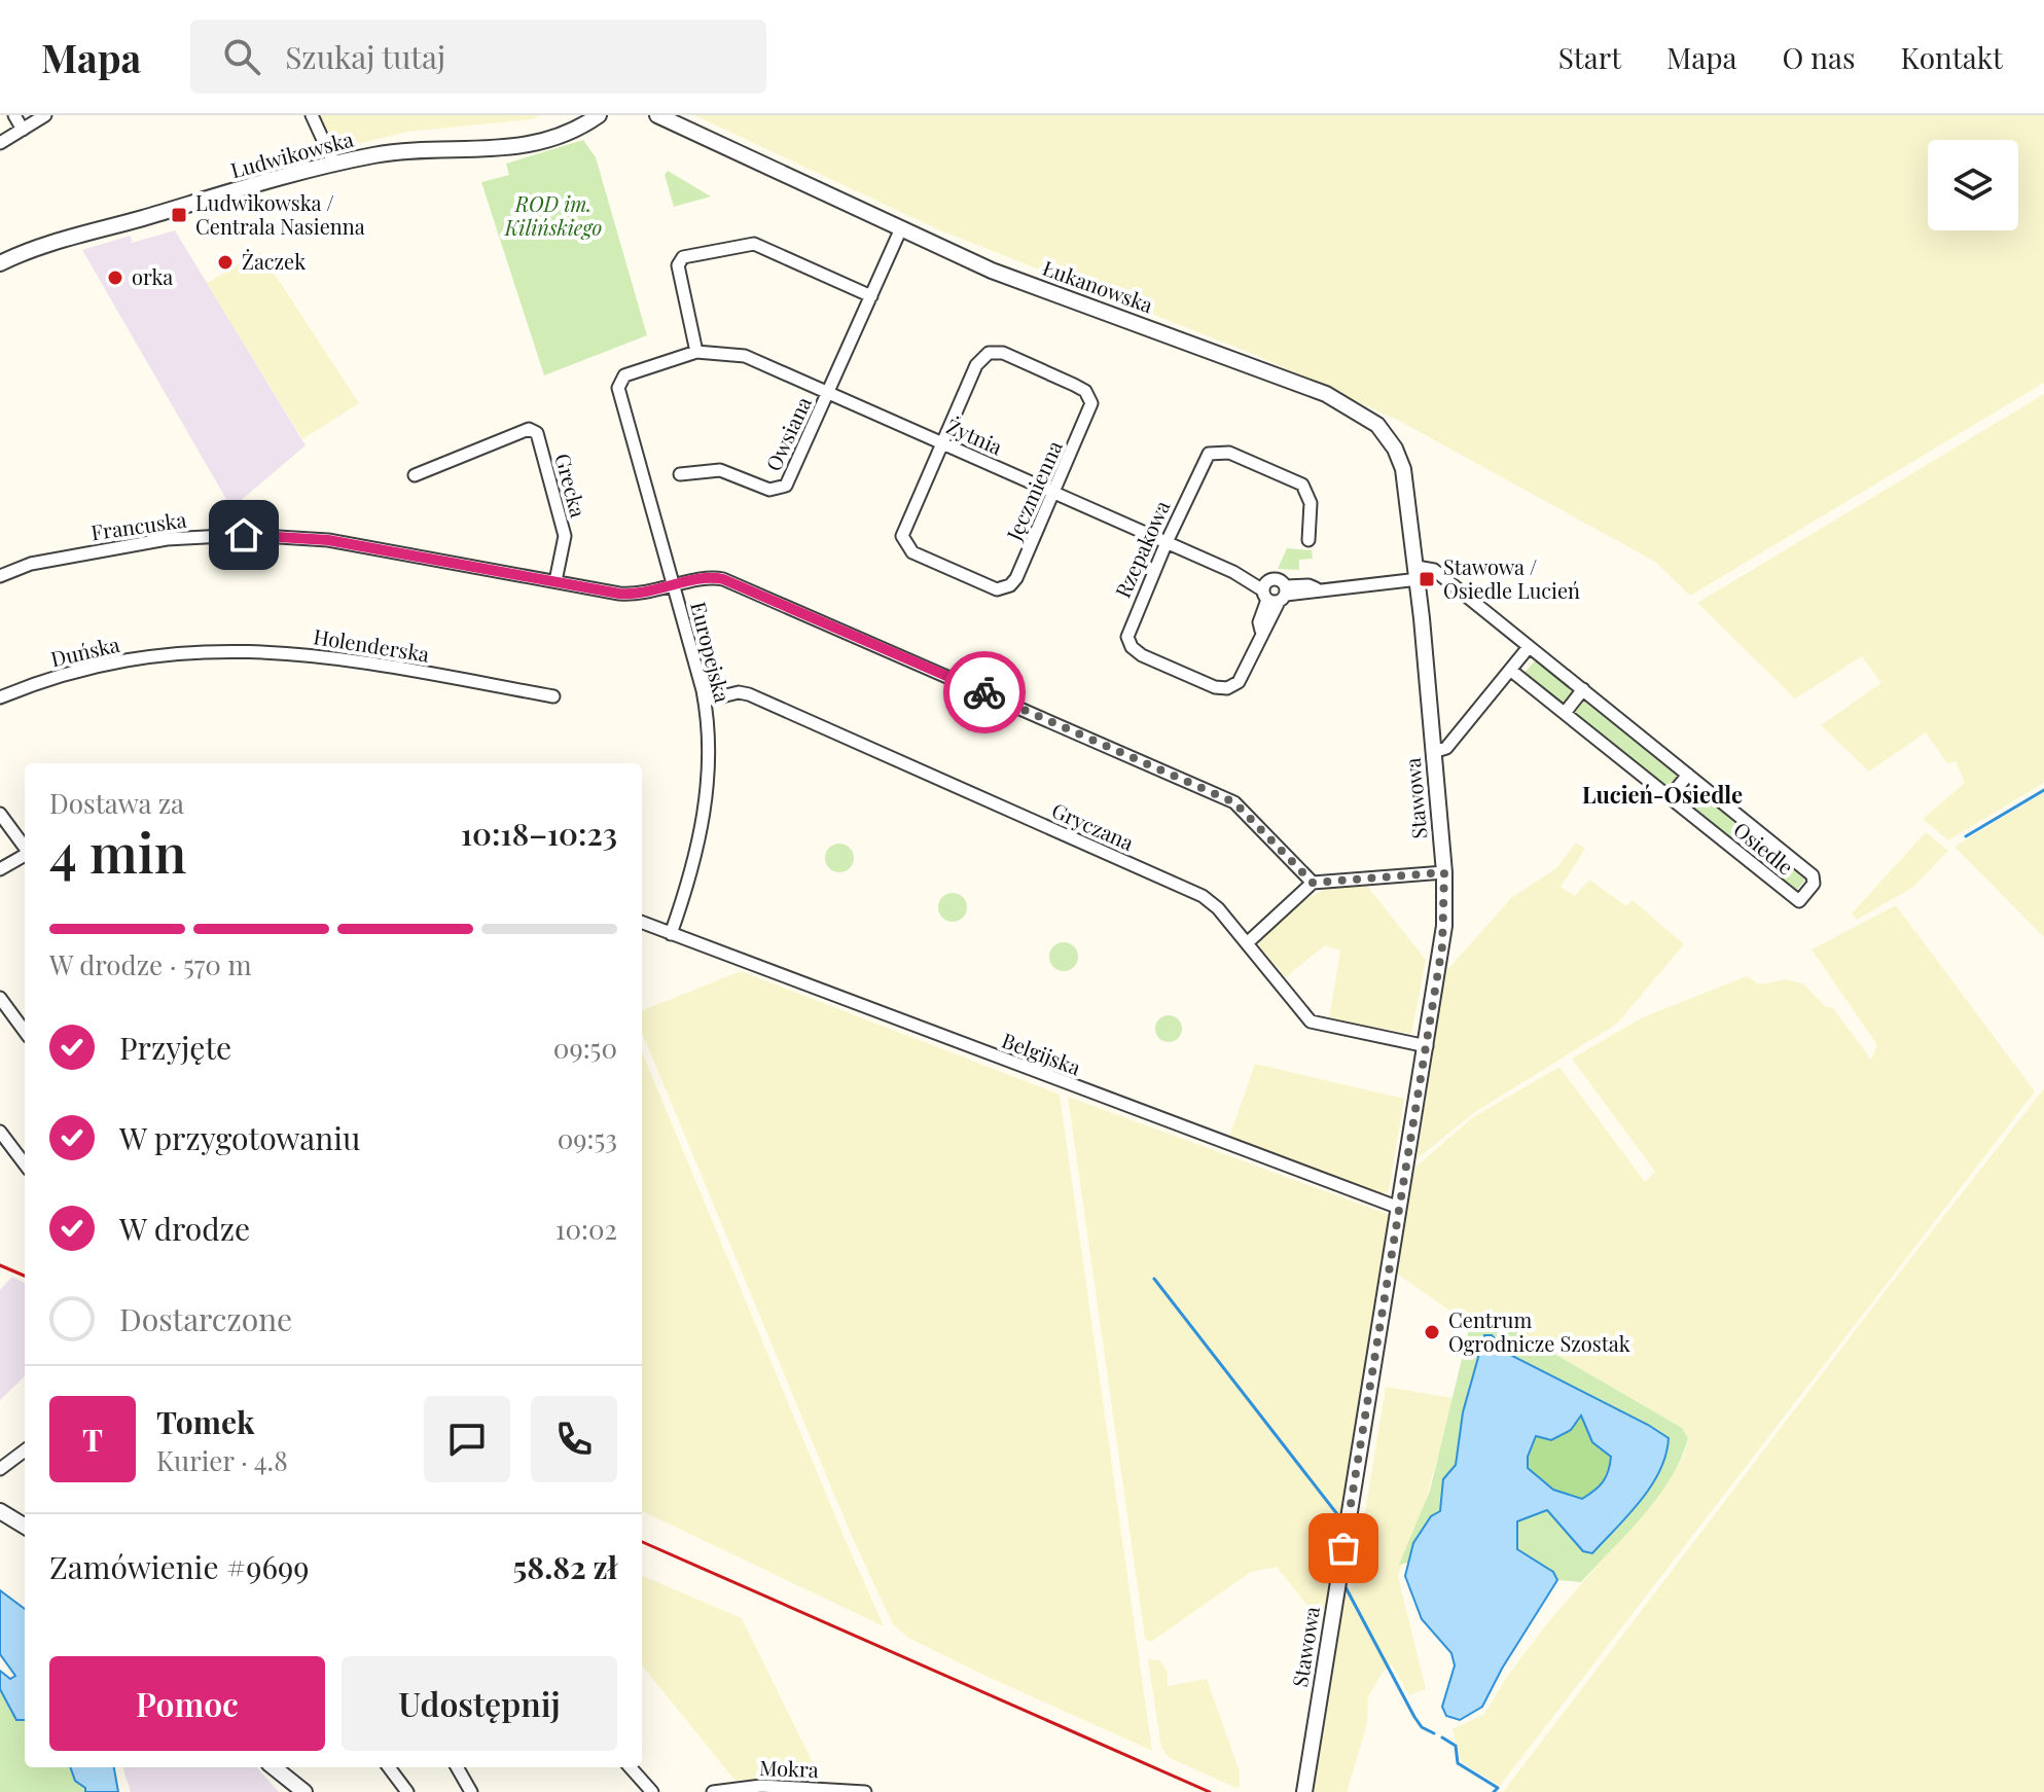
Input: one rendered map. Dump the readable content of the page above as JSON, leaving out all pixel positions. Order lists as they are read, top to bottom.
{
  "streets": {
    "street": [
      "Ludwikowska",
      "Łukanowska",
      "Owsiana",
      "Żytnia",
      "Grecka",
      "Jęczmienna",
      "Francuska",
      "Rzepakowa",
      "Holenderska",
      "Duńska",
      "Europejska",
      "Stawowa",
      "Gryczana",
      "Osiedle",
      "Belgijska",
      "Mokra"
    ]
  },
  "crossings": [
    ["Łukanowska", "Owsiana"],
    ["Łukanowska", "Żytnia"],
    ["Łukanowska", "Stawowa"],
    ["Łukanowska", "Osiedle"],
    ["Owsiana", "Żytnia"],
    ["Żytnia", "Jęczmienna"],
    ["Żytnia", "Rzepakowa"],
    ["Żytnia", "Europejska"],
    ["Żytnia", "Stawowa"],
    ["Żytnia", "Osiedle"],
    ["Grecka", "Francuska"],
    ["Francuska", "Europejska"],
    ["Holenderska", "Duńska"],
    ["Europejska", "Gryczana"],
    ["Europejska", "Belgijska"],
    ["Stawowa", "Gryczana"],
    ["Stawowa", "Osiedle"],
    ["Stawowa", "Belgijska"]
  ],
  "districts": ["Lucień-Osiedle"],
  "parks": ["ROD im. Kilińskiego"],
  "places": {
    "transit": ["Ludwikowska / Centrala Nasienna", "Stawowa / Osiedle Lucień"],
    "other": ["Żaczek", "orka", "Centrum Ogrodnicze Szostak"]
  },
  "page": {
    "header": "Mapa",
    "search": "Szukaj tutaj",
    "nav": [
      "Start",
      "Mapa",
      "O nas",
      "Kontakt"
    ],
    "heading": ["4 min", "Dostawa za", "10:18–10:23"],
    "panel": [
      "Tomek",
      "Kurier · 4.8",
      "Zamówienie #9699",
      "58.82 zł"
    ],
    "bar": "W drodze · 570 m",
    "list": [
      ["Przyjęte", "09:50"],
      ["W przygotowaniu", "09:53"],
      ["W drodze", "10:02"],
      "Dostarczone"
    ],
    "round": "T",
    "buttons": ["Pomoc", "Udostępnij"]
  }
}
